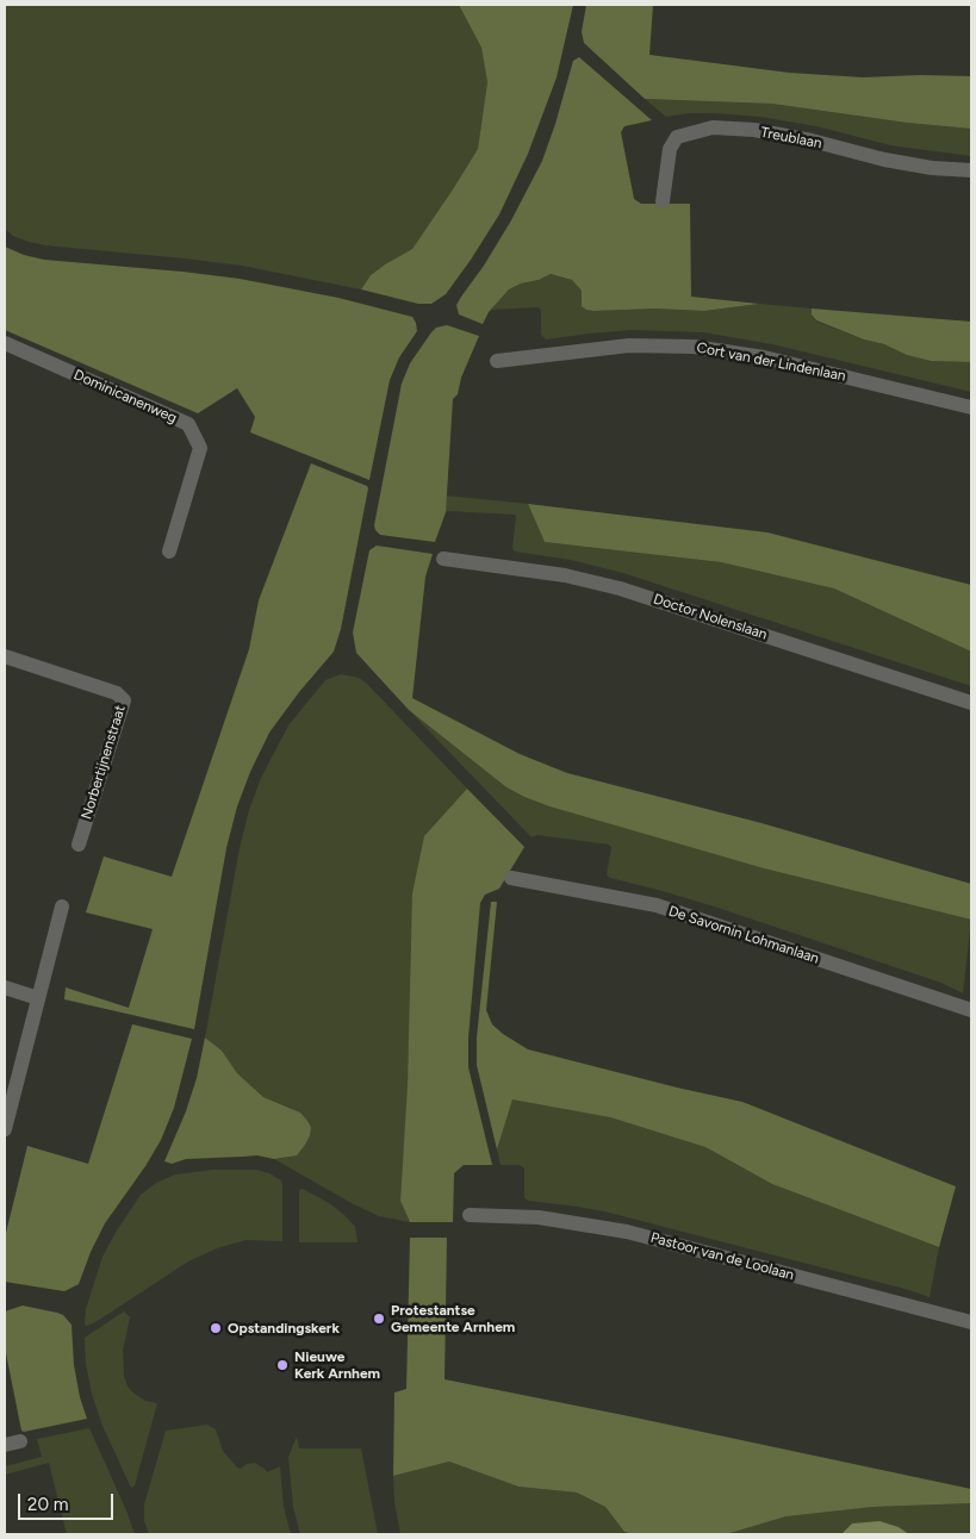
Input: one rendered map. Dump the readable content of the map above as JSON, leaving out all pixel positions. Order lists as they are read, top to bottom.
{
  "streets": {
    "street": [
      "Treublaan",
      "Cort van der Lindenlaan",
      "Dominicanenweg",
      "Doctor Nolenslaan",
      "Norbertijnenstraat",
      "De Savornin Lohmanlaan",
      "Pastoor van de Loolaan"
    ]
  },
  "places": ["Protestantse Gemeente Arnhem", "Opstandingskerk", "Nieuwe Kerk Arnhem"],
  "scale_bar": "20 m"
}
